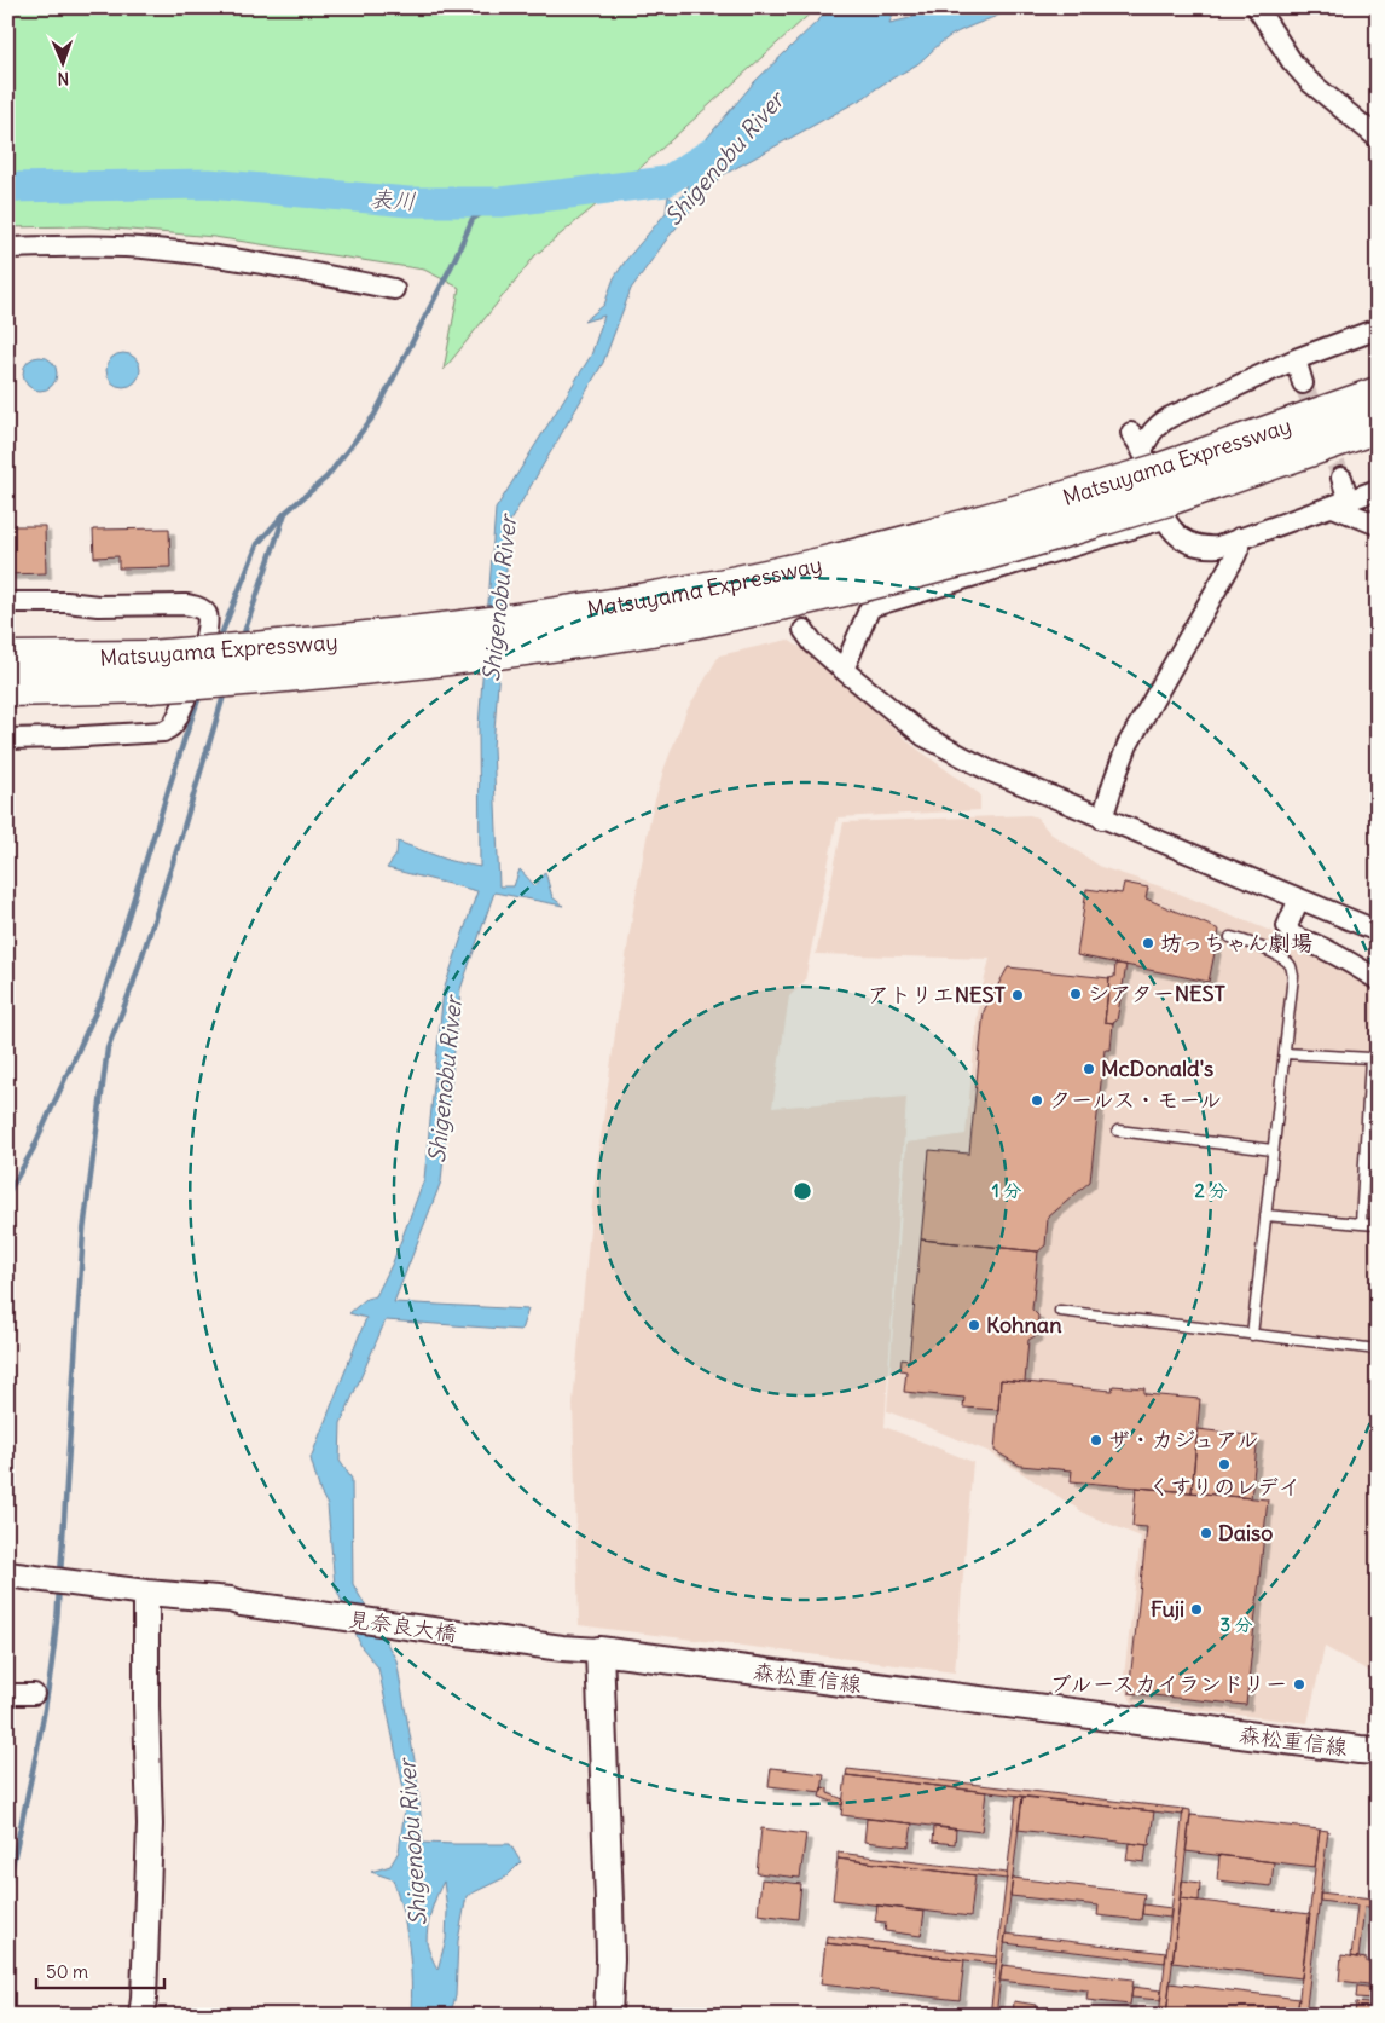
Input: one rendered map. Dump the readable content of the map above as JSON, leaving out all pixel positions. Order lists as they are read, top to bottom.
{
  "streets": {
    "highway": ["Matsuyama Expressway"],
    "main road": ["森松重信線"],
    "street": ["見奈良大橋"]
  },
  "crossings": [
    ["見奈良大橋", "森松重信線"]
  ],
  "water": ["Shigenobu River", "表川"],
  "places": [
    "坊っちゃん劇場",
    "シアターNEST",
    "アトリエNEST",
    "McDonald's",
    "クールス・モール",
    "Kohnan",
    "ザ・カジュアル",
    "くすりのレデイ",
    "Daiso",
    "Fuji",
    "ブルースカイランドリー"
  ],
  "scale_bar": "50 m",
  "north": "bottom",
  "rings": ["1 分", "2 分", "3 分"]
}
